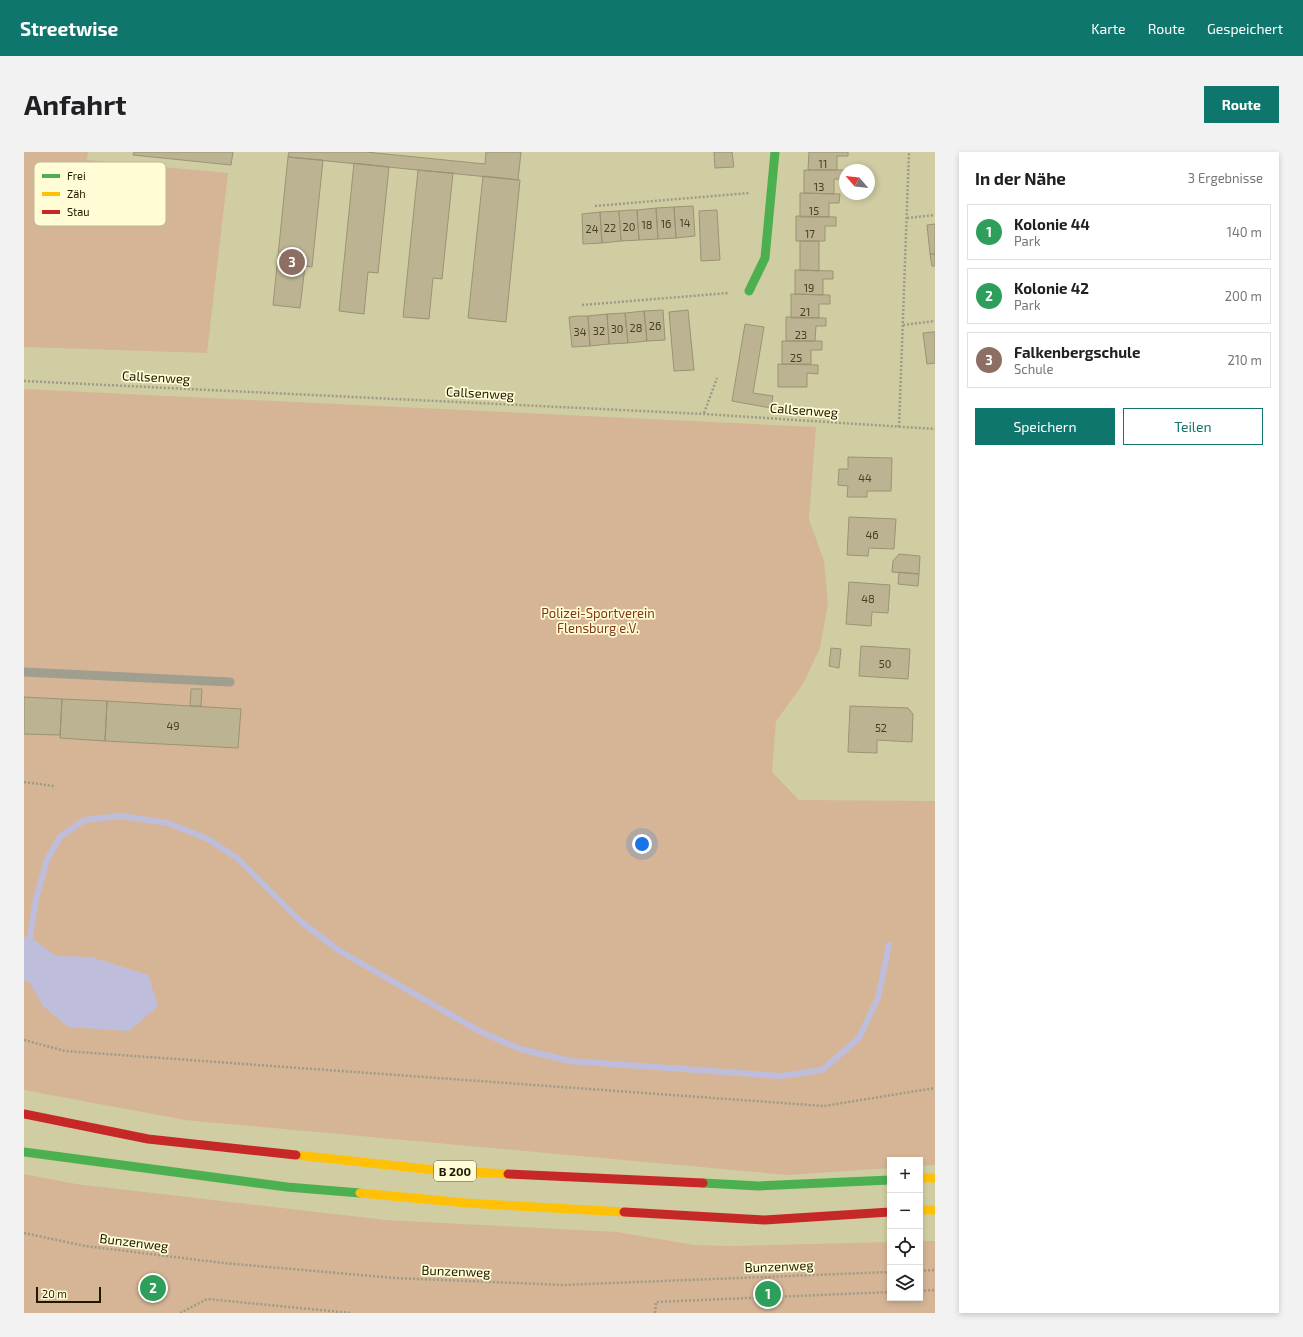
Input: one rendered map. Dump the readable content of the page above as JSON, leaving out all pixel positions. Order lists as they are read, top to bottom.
{
  "streets": {
    "main road": ["B 200"],
    "path": ["Callsenweg", "Bunzenweg"]
  },
  "parks": ["Polizei-Sportverein Flensburg e.V."],
  "house_numbers": [
    "11",
    "13",
    "15",
    "14",
    "16",
    "18",
    "20",
    "22",
    "24",
    "17",
    "19",
    "21",
    "26",
    "28",
    "30",
    "32",
    "34",
    "23",
    "25",
    "44",
    "46",
    "48",
    "50",
    "49",
    "52"
  ],
  "legend": ["Frei", "Zäh", "Stau"],
  "scale_bar": "20 m",
  "north": "top left",
  "page": {
    "header": "Streetwise",
    "nav": ["Karte", "Route", "Gespeichert"],
    "buttons": [
      "Route",
      ["Speichern", "Teilen"]
    ],
    "title": "Anfahrt",
    "heading": ["In der Nähe", "3 Ergebnisse"],
    "list": [
      {
        "mark": "1",
        "name": "Kolonie 44",
        "note": "Park",
        "value": "140 m"
      },
      {
        "mark": "2",
        "name": "Kolonie 42",
        "note": "Park",
        "value": "200 m"
      },
      {
        "mark": "3",
        "name": "Falkenbergschule",
        "note": "Schule",
        "value": "210 m"
      }
    ],
    "pins": ["3", "2", "1"],
    "map_buttons": ["+", "−"],
    "scale": "20 m"
  }
}
